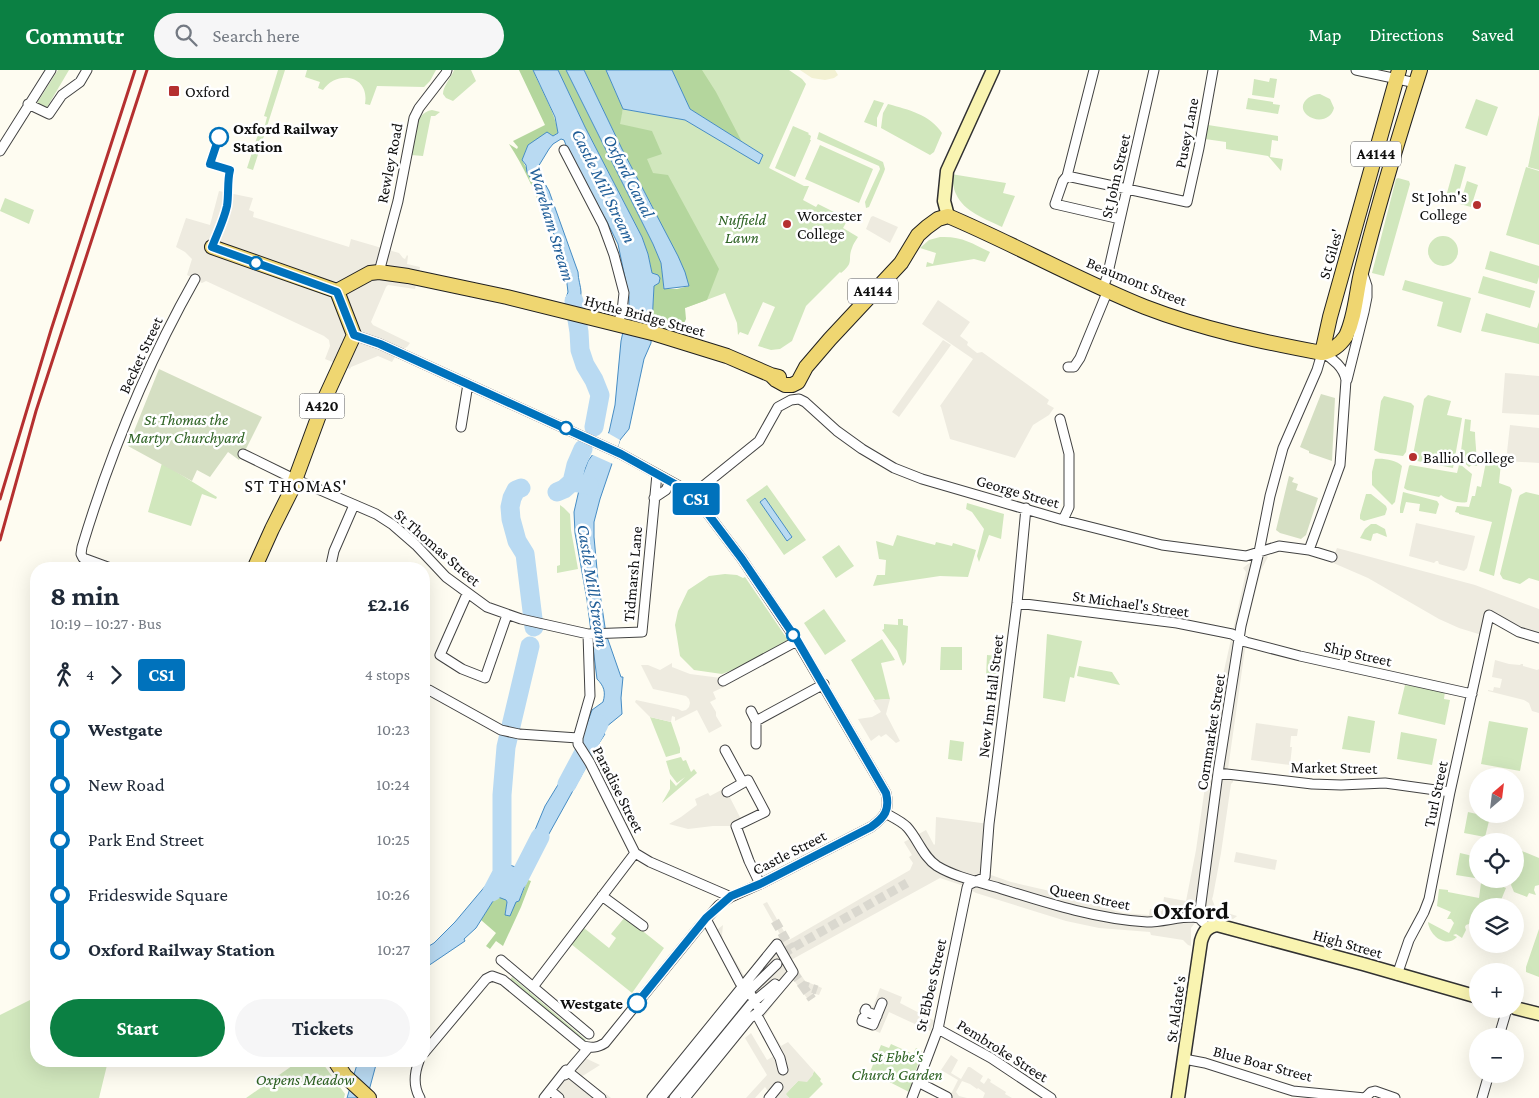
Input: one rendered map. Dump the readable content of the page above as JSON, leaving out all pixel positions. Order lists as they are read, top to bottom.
{
  "streets": {
    "main road": [
      "A4144",
      "St Giles'",
      "Beaumont Street",
      "Hythe Bridge Street",
      "A420"
    ],
    "street": [
      "Pusey Lane",
      "Rewley Road",
      "St John Street",
      "Becket Street",
      "George Street",
      "St Thomas Street",
      "Tidmarsh Lane",
      "St Michael's Street",
      "Ship Street",
      "New Inn Hall Street",
      "Cornmarket Street",
      "Market Street",
      "Paradise Street",
      "Turl Street",
      "Castle Street",
      "Queen Street",
      "High Street",
      "St Ebbes Street",
      "St Aldate's",
      "Pembroke Street",
      "Blue Boar Street"
    ]
  },
  "crossings": [
    ["Pusey Lane", "St John Street"],
    ["A4144", "St Giles'"],
    ["A4144", "Beaumont Street"],
    ["A4144", "Cornmarket Street"],
    ["Rewley Road", "Hythe Bridge Street"],
    ["St John Street", "Beaumont Street"],
    ["St Giles'", "Beaumont Street"],
    ["St Giles'", "Cornmarket Street"],
    ["Beaumont Street", "Hythe Bridge Street"],
    ["Beaumont Street", "Cornmarket Street"],
    ["A420", "St Thomas Street"],
    ["George Street", "New Inn Hall Street"],
    ["George Street", "Cornmarket Street"],
    ["St Thomas Street", "Tidmarsh Lane"],
    ["St Thomas Street", "Paradise Street"],
    ["Tidmarsh Lane", "Paradise Street"],
    ["St Michael's Street", "Ship Street"],
    ["St Michael's Street", "New Inn Hall Street"],
    ["St Michael's Street", "Cornmarket Street"],
    ["Ship Street", "Cornmarket Street"],
    ["Ship Street", "Turl Street"],
    ["New Inn Hall Street", "Queen Street"],
    ["New Inn Hall Street", "St Ebbes Street"],
    ["Cornmarket Street", "Market Street"],
    ["Cornmarket Street", "Queen Street"],
    ["Cornmarket Street", "High Street"],
    ["Cornmarket Street", "St Aldate's"],
    ["Market Street", "Turl Street"],
    ["Paradise Street", "Castle Street"],
    ["Turl Street", "High Street"],
    ["Castle Street", "Queen Street"],
    ["Queen Street", "High Street"],
    ["Queen Street", "St Ebbes Street"],
    ["Queen Street", "St Aldate's"],
    ["High Street", "St Aldate's"],
    ["St Ebbes Street", "Pembroke Street"],
    ["St Aldate's", "Blue Boar Street"]
  ],
  "districts": ["ST THOMAS'", "Oxford"],
  "water": ["Oxford Canal", "Castle Mill Stream", "Wareham Stream"],
  "parks": [
    "Nuffield Lawn",
    "St Thomas the Martyr Churchyard",
    "St Ebbe's Church Garden",
    "Oxpens Meadow"
  ],
  "places": {
    "transit": ["Oxford"],
    "other": [
      "Oxford Railway Station",
      "St John's College",
      "Worcester College",
      "Balliol College",
      "Westgate"
    ]
  },
  "lines": ["bus line CS1"],
  "north": "top right",
  "page": {
    "header": "Commutr",
    "search": "Search here",
    "nav": ["Map", "Directions", "Saved"],
    "on_map": "CS1",
    "heading": ["8 min", "10:19 – 10:27 · Bus", "£2.16"],
    "legs": ["4", "CS1", "4 stops"],
    "list": [
      {
        "name": "Westgate",
        "value": "10:23"
      },
      {
        "name": "New Road",
        "value": "10:24"
      },
      {
        "name": "Park End Street",
        "value": "10:25"
      },
      {
        "name": "Frideswide Square",
        "value": "10:26"
      },
      {
        "name": "Oxford Railway Station",
        "value": "10:27"
      }
    ],
    "map_buttons": ["+", "−"],
    "buttons": ["Start", "Tickets"]
  }
}
